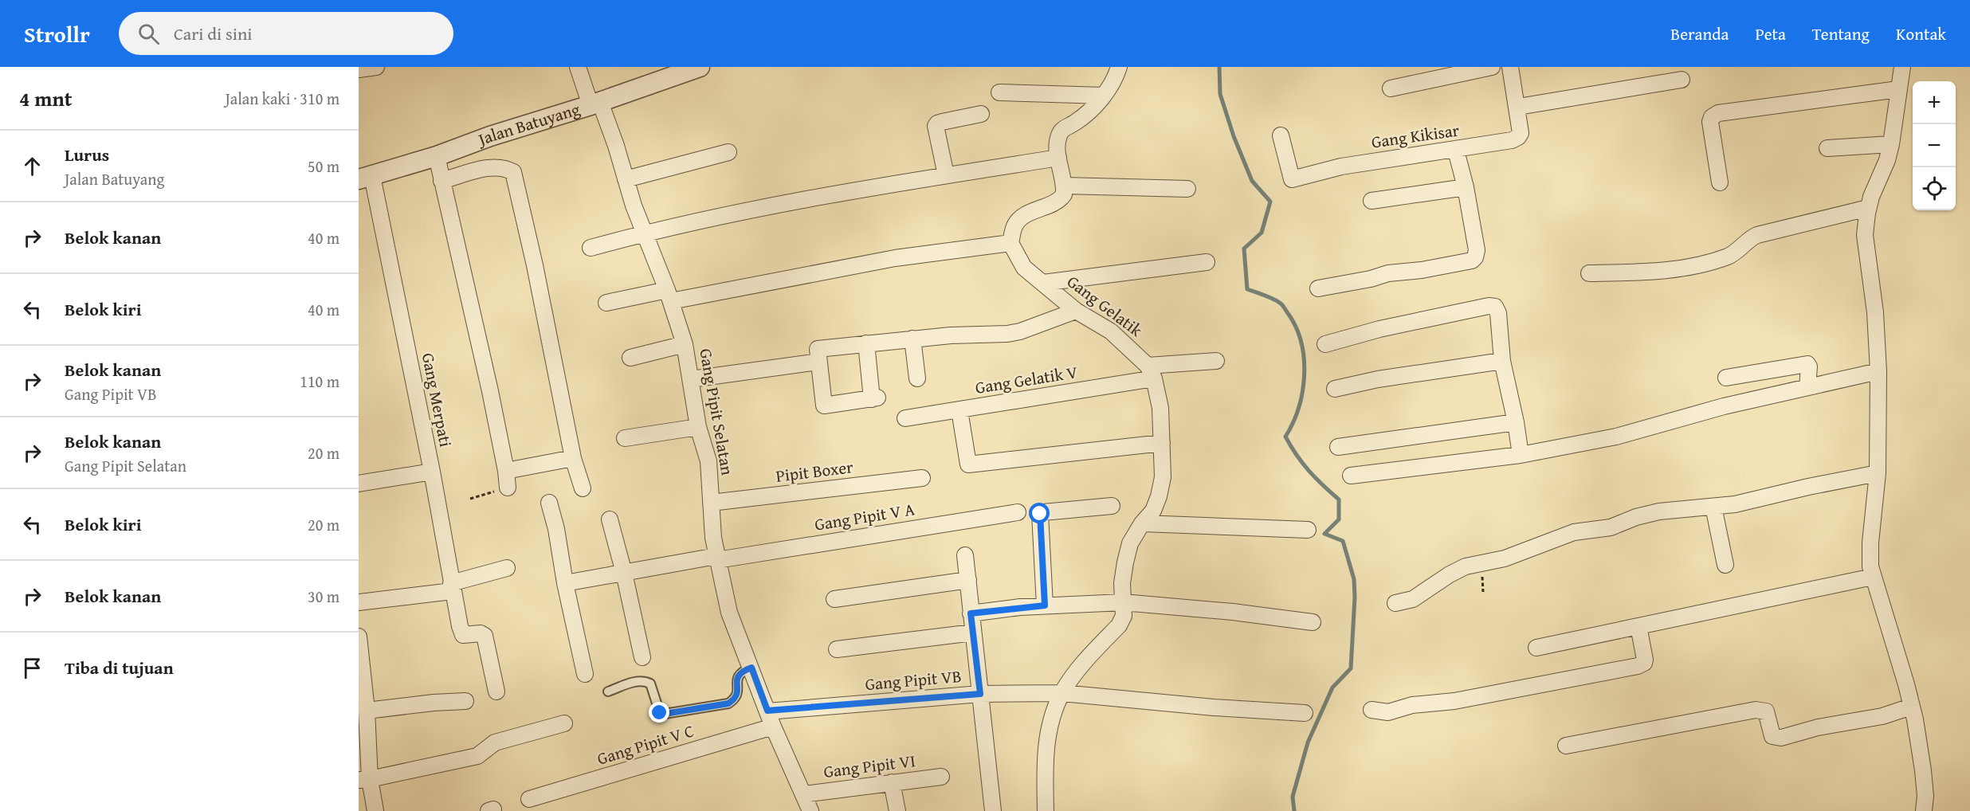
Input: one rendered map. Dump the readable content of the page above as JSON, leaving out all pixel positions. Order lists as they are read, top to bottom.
{
  "streets": {
    "street": [
      "Jalan Batuyang",
      "Gang Kikisar",
      "Gang Gelatik",
      "Gang Gelatik V",
      "Gang Merpati",
      "Gang Pipit Selatan",
      "Pipit Boxer",
      "Gang Pipit V A",
      "Gang Pipit VB",
      "Gang Pipit V C",
      "Gang Pipit VI"
    ]
  },
  "crossings": [
    ["Jalan Batuyang", "Gang Merpati"],
    ["Jalan Batuyang", "Gang Pipit Selatan"],
    ["Gang Gelatik", "Gang Gelatik V"],
    ["Gang Pipit Selatan", "Pipit Boxer"],
    ["Gang Pipit Selatan", "Gang Pipit V A"],
    ["Gang Pipit Selatan", "Gang Pipit VB"],
    ["Gang Pipit Selatan", "Gang Pipit V C"],
    ["Gang Pipit Selatan", "Gang Pipit VI"]
  ],
  "page": {
    "header": "Strollr",
    "search": "Cari di sini",
    "nav": [
      "Beranda",
      "Peta",
      "Tentang",
      "Kontak"
    ],
    "heading": ["4 mnt", "Jalan kaki · 310 m"],
    "map_buttons": ["+", "−"],
    "list": [
      ["Lurus", "Jalan Batuyang", "50 m"],
      ["Belok kanan", "40 m"],
      ["Belok kiri", "40 m"],
      ["Belok kanan", "Gang Pipit VB", "110 m"],
      ["Belok kanan", "Gang Pipit Selatan", "20 m"],
      ["Belok kiri", "20 m"],
      ["Belok kanan", "30 m"],
      "Tiba di tujuan"
    ]
  }
}
